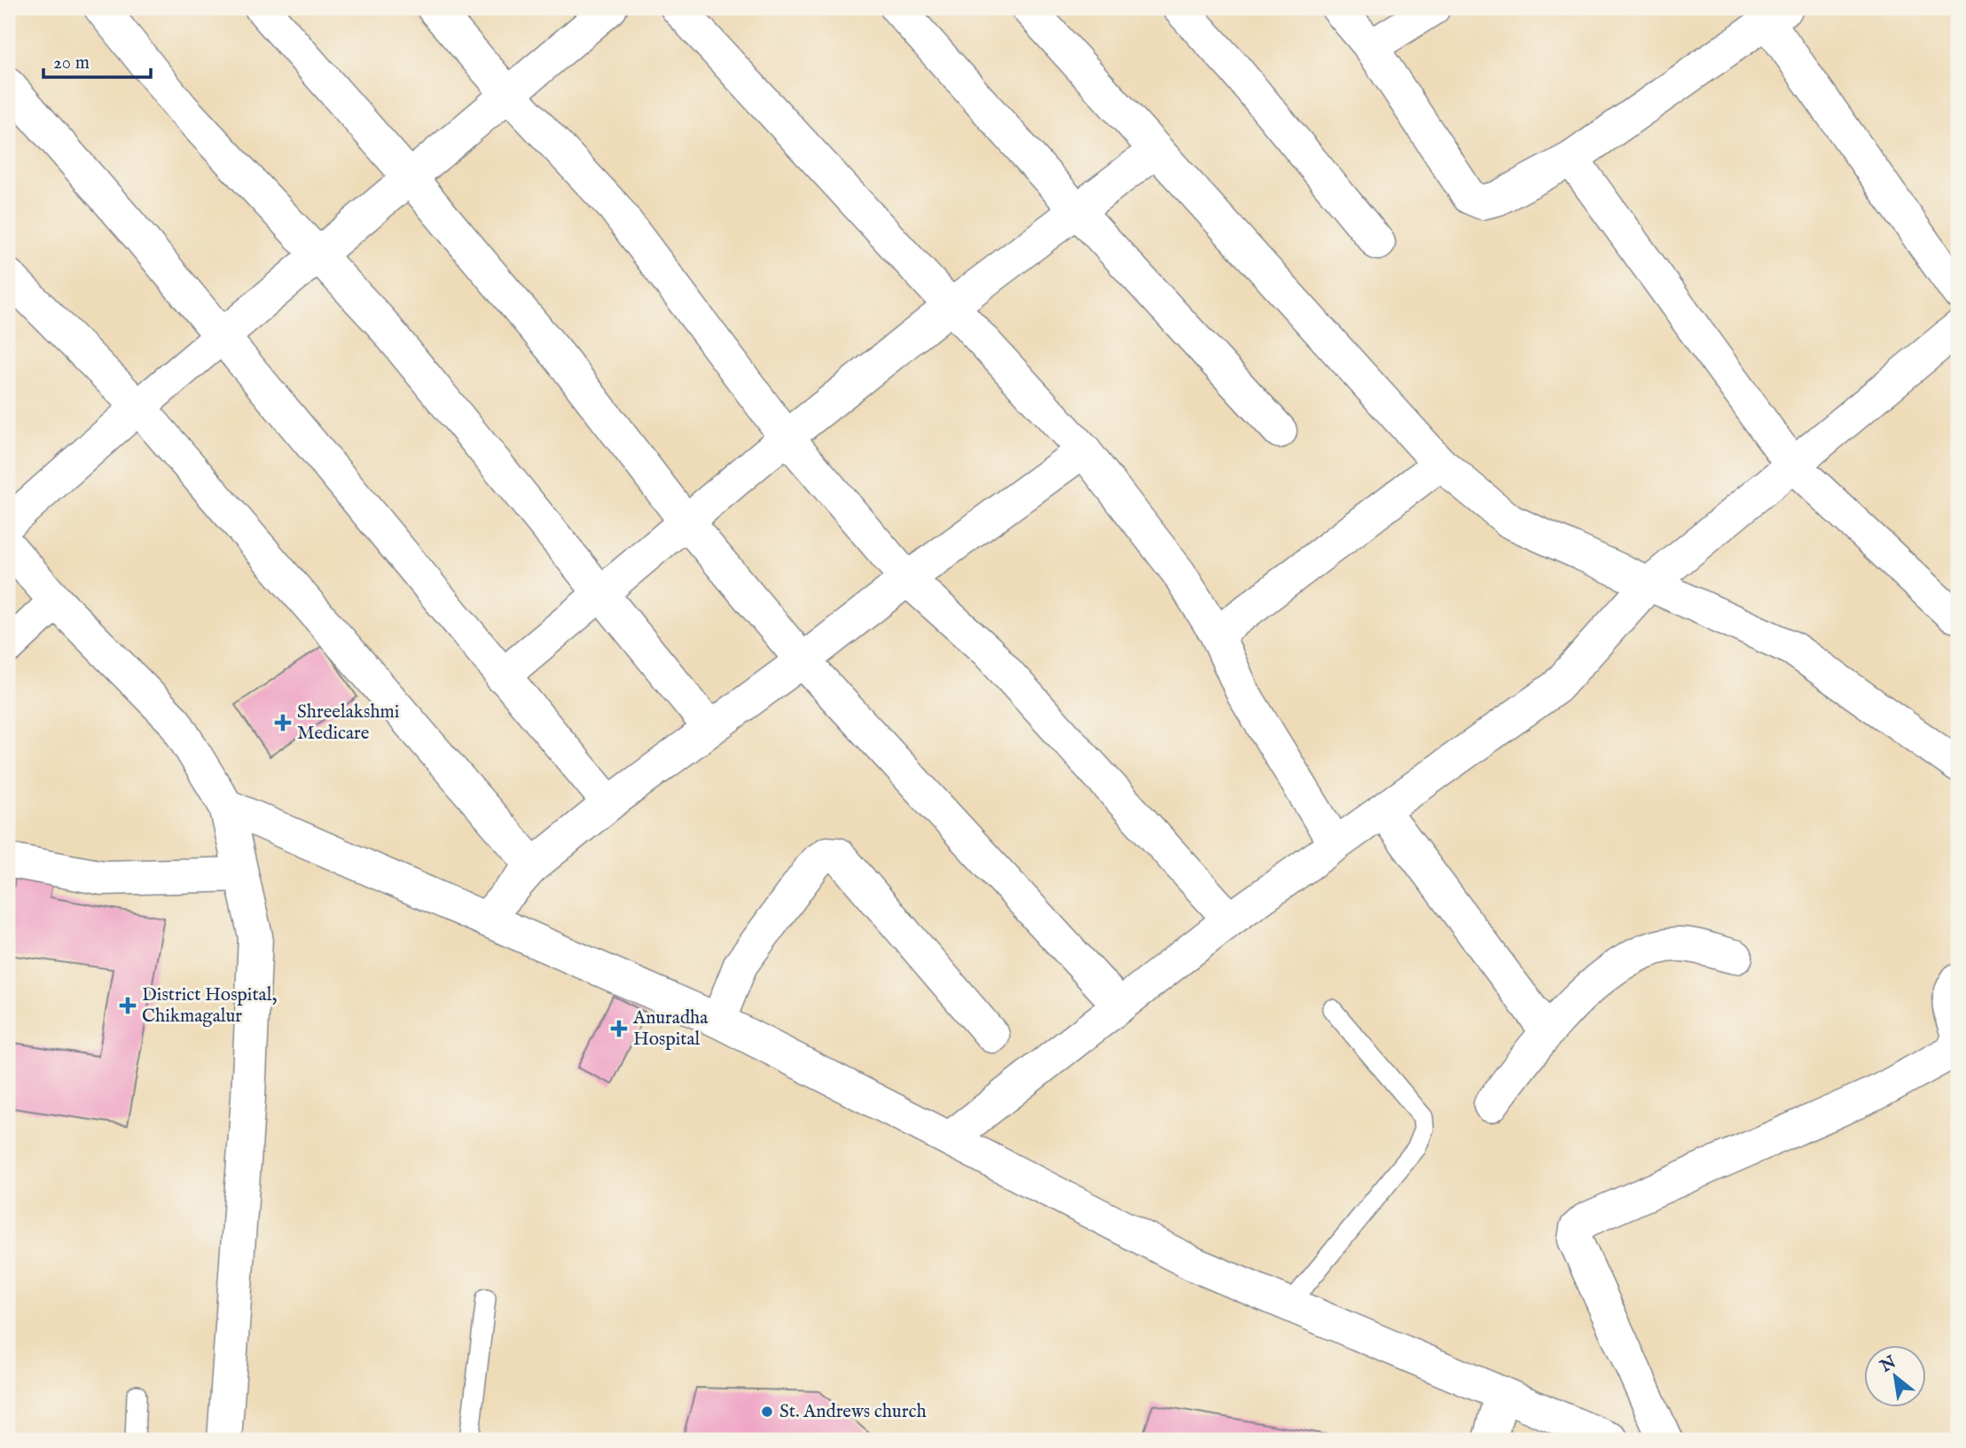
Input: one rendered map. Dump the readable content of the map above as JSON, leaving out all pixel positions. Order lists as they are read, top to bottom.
{
  "places": {
    "health": ["Shreelakshmi Medicare", "District Hospital, Chikmagalur", "Anuradha Hospital"],
    "other": ["St. Andrews church"]
  },
  "scale_bar": "20 m",
  "north": "top left"
}
